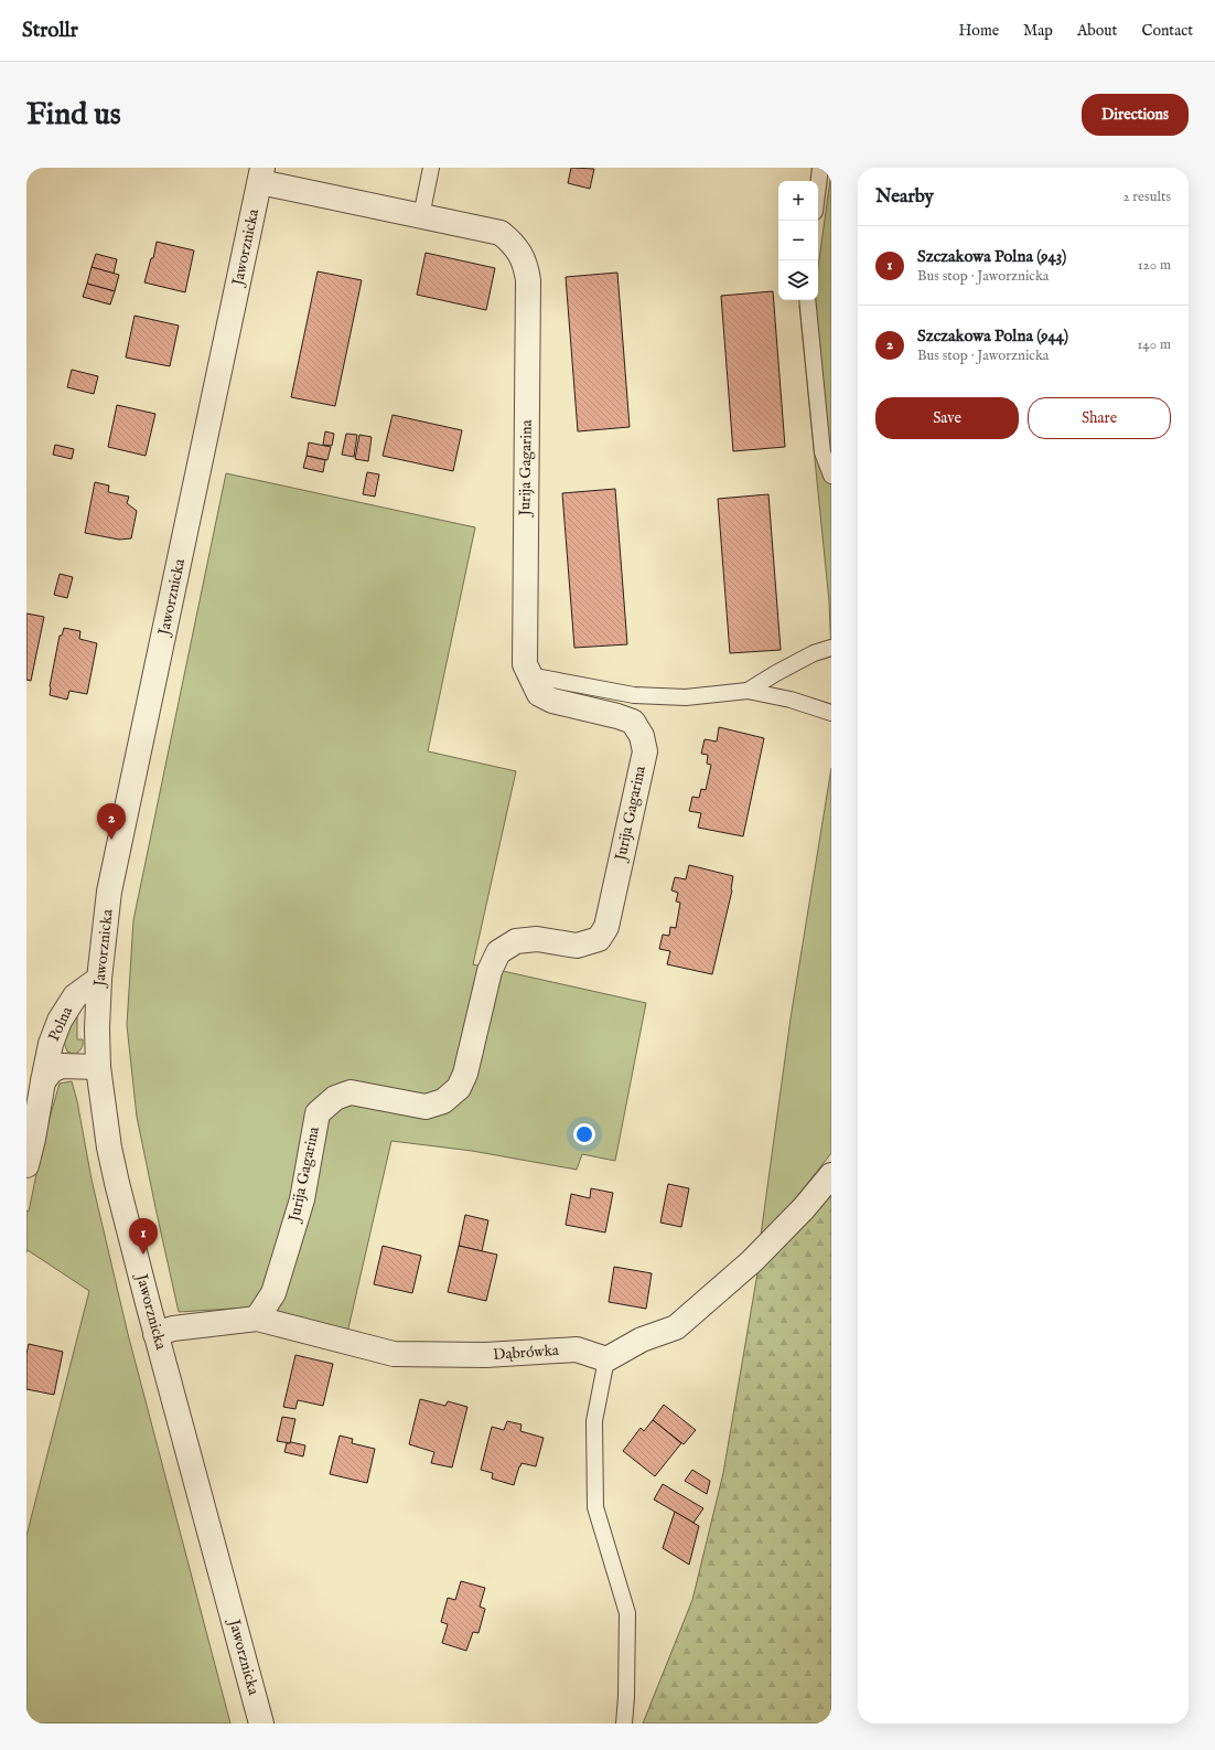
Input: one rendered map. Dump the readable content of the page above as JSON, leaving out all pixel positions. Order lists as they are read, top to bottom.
{
  "streets": {
    "street": [
      "Jaworznicka",
      "Jurija Gagarina",
      "Polna",
      "Dąbrówka"
    ]
  },
  "crossings": [
    ["Jaworznicka", "Jurija Gagarina"],
    ["Jaworznicka", "Polna"],
    ["Jaworznicka", "Dąbrówka"],
    ["Jurija Gagarina", "Dąbrówka"]
  ],
  "page": {
    "header": "Strollr",
    "nav": [
      "Home",
      "Map",
      "About",
      "Contact"
    ],
    "buttons": [
      "Directions",
      ["Save", "Share"]
    ],
    "title": "Find us",
    "heading": ["Nearby", "2 results"],
    "map_buttons": ["+", "−"],
    "list": [
      {
        "mark": "1",
        "name": "Szczakowa Polna (943)",
        "note": "Bus stop · Jaworznicka",
        "value": "120 m"
      },
      {
        "mark": "2",
        "name": "Szczakowa Polna (944)",
        "note": "Bus stop · Jaworznicka",
        "value": "140 m"
      }
    ],
    "pins": ["2", "1"]
  }
}
